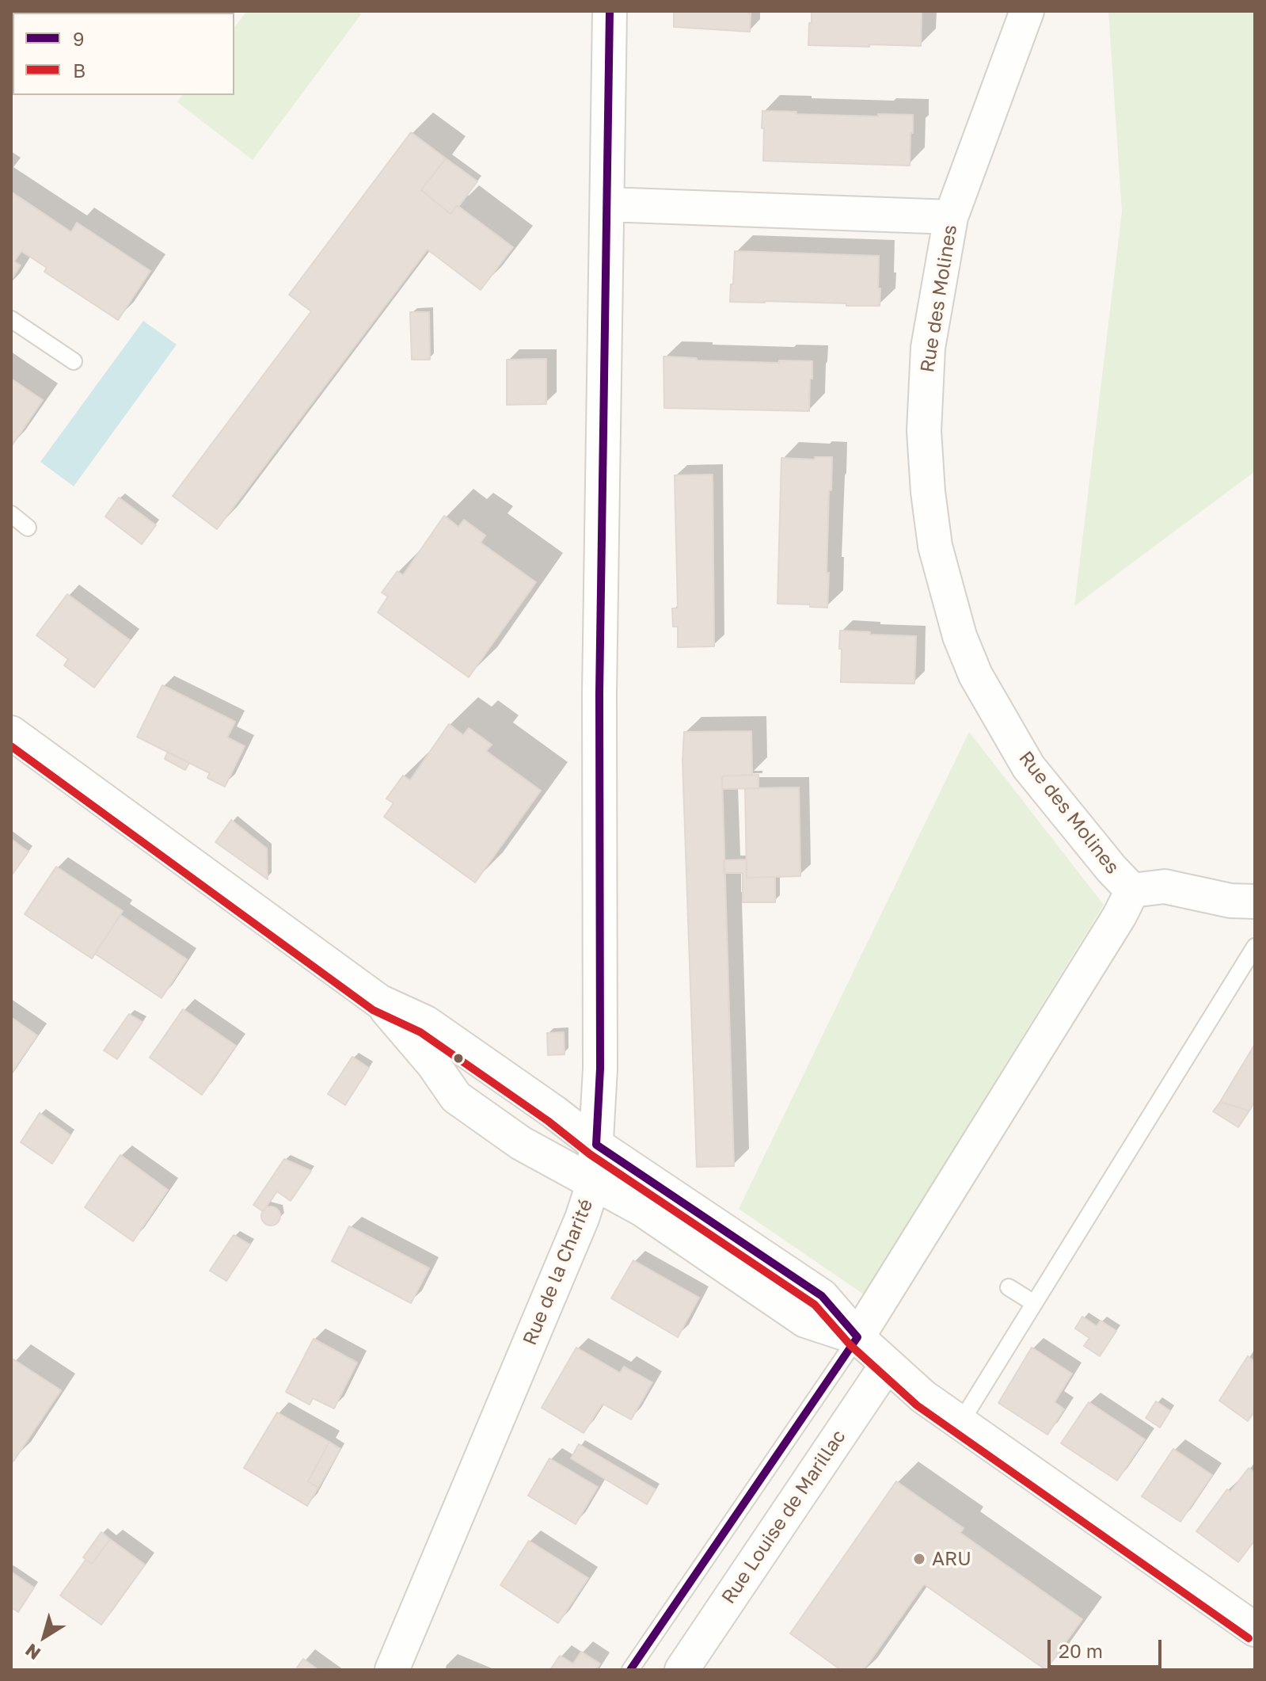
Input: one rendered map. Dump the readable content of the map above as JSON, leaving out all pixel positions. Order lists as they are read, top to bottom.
{
  "streets": {
    "street": ["Rue des Molines", "Rue de la Charité", "Rue Louise de Marillac"]
  },
  "places": ["ARU"],
  "lines": ["transit line 9", "transit line B"],
  "legend": ["9", "B"],
  "scale_bar": "20 m",
  "north": "bottom left"
}
